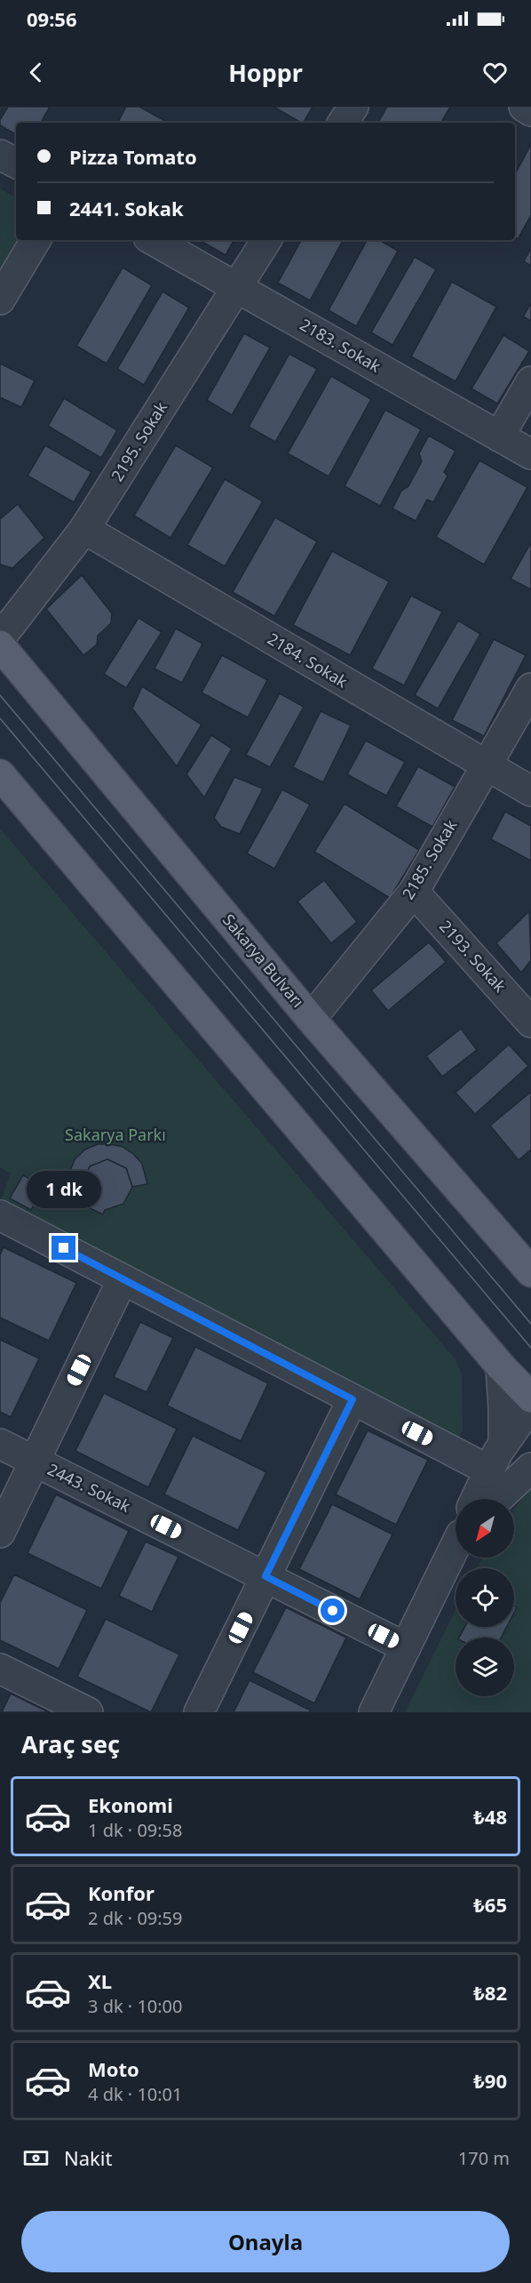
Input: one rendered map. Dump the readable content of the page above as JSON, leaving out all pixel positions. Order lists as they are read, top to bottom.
{
  "streets": {
    "main road": ["Sakarya Bulvarı"],
    "street": [
      "2183. Sokak",
      "2195. Sokak",
      "2184. Sokak",
      "2185. Sokak",
      "2193. Sokak",
      "2443. Sokak"
    ]
  },
  "crossings": [
    ["2183. Sokak", "2195. Sokak"],
    ["2195. Sokak", "2184. Sokak"],
    ["2184. Sokak", "2185. Sokak"],
    ["2185. Sokak", "2193. Sokak"],
    ["2185. Sokak", "Sakarya Bulvarı"]
  ],
  "parks": ["Sakarya Parkı"],
  "north": "bottom left",
  "page": {
    "status": "09:56",
    "header": "Hoppr",
    "banner": ["Pizza Tomato", "2441. Sokak"],
    "bubble": "1 dk",
    "heading": "Araç seç",
    "list": [
      {
        "name": "Ekonomi",
        "note": "1 dk · 09:58",
        "value": "₺48"
      },
      {
        "name": "Konfor",
        "note": "2 dk · 09:59",
        "value": "₺65"
      },
      {
        "name": "XL",
        "note": "3 dk · 10:00",
        "value": "₺82"
      },
      {
        "name": "Moto",
        "note": "4 dk · 10:01",
        "value": "₺90"
      }
    ],
    "pay": ["Nakit", "170 m"],
    "buttons": "Onayla"
  }
}
